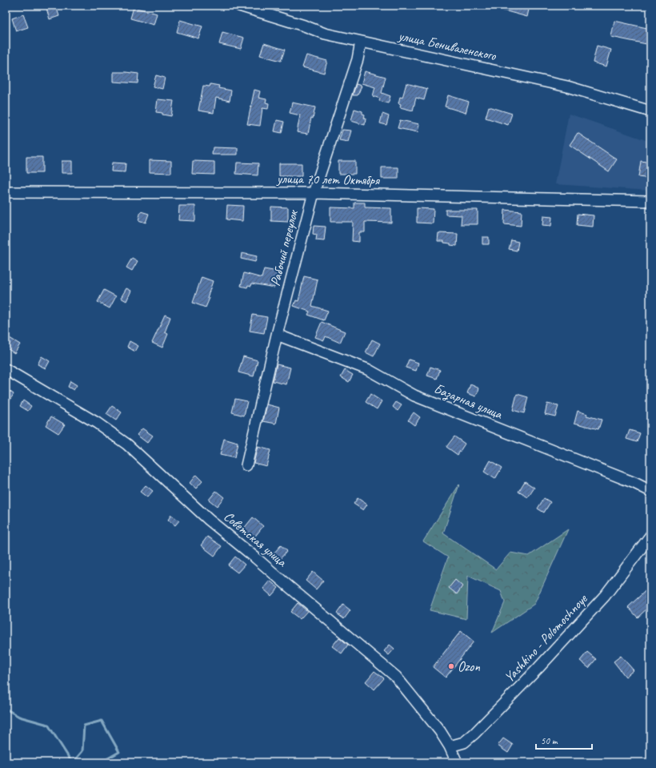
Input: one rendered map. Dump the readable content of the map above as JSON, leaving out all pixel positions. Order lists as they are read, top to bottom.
{
  "streets": {
    "street": [
      "улица Бениваленского",
      "улица 70 лет Октября",
      "Рабочий переулок",
      "Базарная улица",
      "Советская улица",
      "Yashkino - Polomoshnoye"
    ]
  },
  "crossings": [
    ["улица Бениваленского", "Рабочий переулок"],
    ["улица 70 лет Октября", "Рабочий переулок"],
    ["Рабочий переулок", "Базарная улица"],
    ["Советская улица", "Yashkino - Polomoshnoye"]
  ],
  "places": ["Ozon"],
  "scale_bar": "50 m"
}
